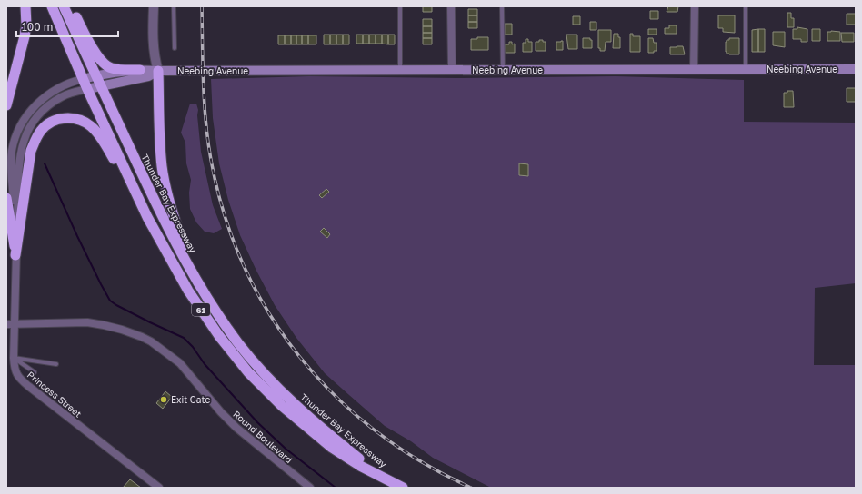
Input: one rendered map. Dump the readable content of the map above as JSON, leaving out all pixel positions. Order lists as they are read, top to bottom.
{
  "streets": {
    "highway": ["Thunder Bay Expressway", "61"],
    "main road": ["Neebing Avenue"],
    "street": ["Princess Street", "Round Boulevard"]
  },
  "crossings": [
    ["Neebing Avenue", "Thunder Bay Expressway"],
    ["Neebing Avenue", "Princess Street"],
    ["Thunder Bay Expressway", "61"],
    ["Thunder Bay Expressway", "Princess Street"],
    ["Princess Street", "Round Boulevard"]
  ],
  "places": ["Exit Gate"],
  "scale_bar": "100 m"
}
